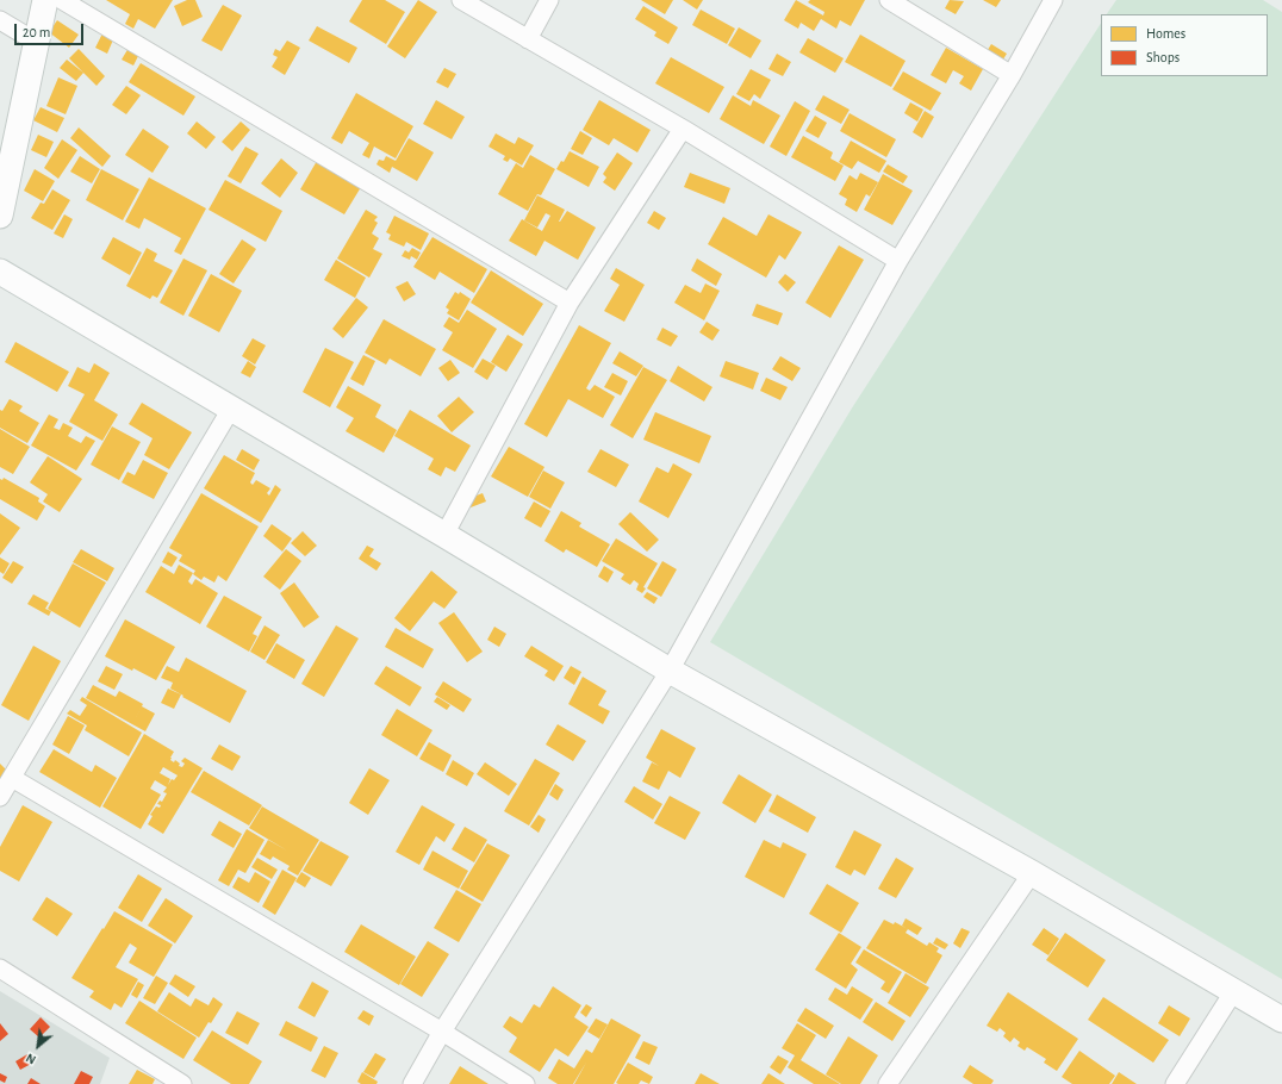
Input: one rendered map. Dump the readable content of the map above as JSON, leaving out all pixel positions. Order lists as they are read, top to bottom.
{
  "legend": ["Homes", "Shops"],
  "scale_bar": "20 m",
  "north": "bottom left"
}
